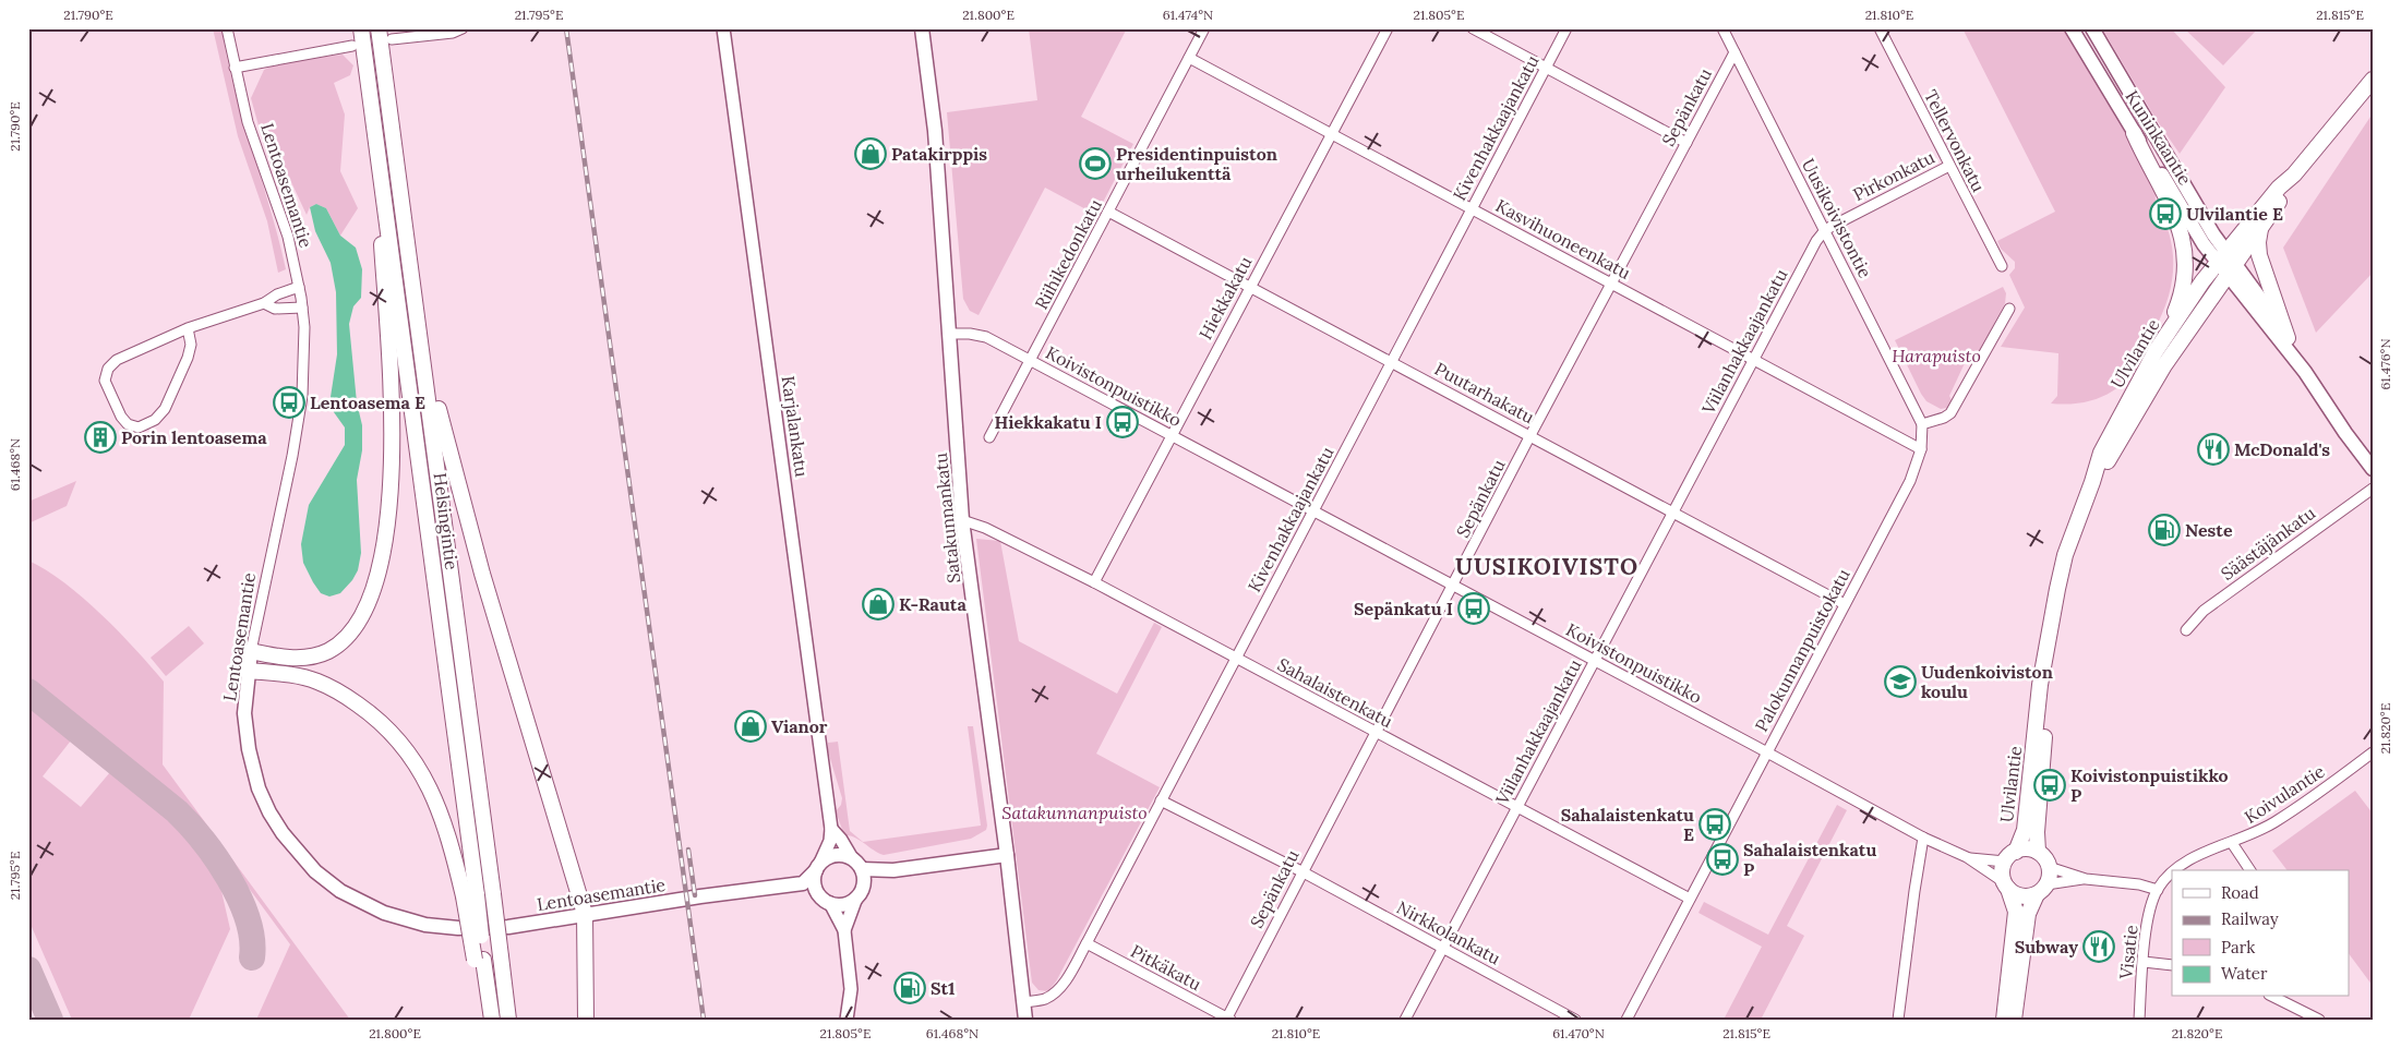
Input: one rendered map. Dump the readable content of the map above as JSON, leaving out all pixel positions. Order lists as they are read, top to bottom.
{
  "streets": {
    "main road": [
      "Kuninkaantie",
      "Lentoasemantie",
      "Ulvilantie",
      "Satakunnankatu",
      "Helsingintie"
    ],
    "street": [
      "Sepänkatu",
      "Kivenhakkaajankatu",
      "Tellervonkatu",
      "Pirkonkatu",
      "Uusikoivistontie",
      "Kasvihuoneenkatu",
      "Riihikedonkatu",
      "Hiekkakatu",
      "Viilanhakkaajankatu",
      "Koivistonpuistikko",
      "Puutarhakatu",
      "Karjalankatu",
      "Säästäjänkatu",
      "Palokunnanpuistokatu",
      "Sahalaistenkatu",
      "Koivulantie",
      "Nirkkolankatu",
      "Visatie",
      "Pitkäkatu"
    ]
  },
  "crossings": [
    ["Sepänkatu", "Uusikoivistontie"],
    ["Sepänkatu", "Kasvihuoneenkatu"],
    ["Sepänkatu", "Koivistonpuistikko"],
    ["Sepänkatu", "Puutarhakatu"],
    ["Sepänkatu", "Sahalaistenkatu"],
    ["Sepänkatu", "Nirkkolankatu"],
    ["Sepänkatu", "Pitkäkatu"],
    ["Kivenhakkaajankatu", "Kasvihuoneenkatu"],
    ["Kivenhakkaajankatu", "Koivistonpuistikko"],
    ["Kivenhakkaajankatu", "Puutarhakatu"],
    ["Kivenhakkaajankatu", "Satakunnankatu"],
    ["Kivenhakkaajankatu", "Sahalaistenkatu"],
    ["Kivenhakkaajankatu", "Nirkkolankatu"],
    ["Kivenhakkaajankatu", "Pitkäkatu"],
    ["Kuninkaantie", "Ulvilantie"],
    ["Tellervonkatu", "Pirkonkatu"],
    ["Pirkonkatu", "Uusikoivistontie"],
    ["Pirkonkatu", "Viilanhakkaajankatu"],
    ["Uusikoivistontie", "Viilanhakkaajankatu"],
    ["Uusikoivistontie", "Palokunnanpuistokatu"],
    ["Kasvihuoneenkatu", "Riihikedonkatu"],
    ["Kasvihuoneenkatu", "Hiekkakatu"],
    ["Kasvihuoneenkatu", "Viilanhakkaajankatu"],
    ["Kasvihuoneenkatu", "Palokunnanpuistokatu"],
    ["Riihikedonkatu", "Koivistonpuistikko"],
    ["Riihikedonkatu", "Puutarhakatu"],
    ["Hiekkakatu", "Koivistonpuistikko"],
    ["Hiekkakatu", "Puutarhakatu"],
    ["Hiekkakatu", "Sahalaistenkatu"],
    ["Viilanhakkaajankatu", "Koivistonpuistikko"],
    ["Viilanhakkaajankatu", "Puutarhakatu"],
    ["Viilanhakkaajankatu", "Sahalaistenkatu"],
    ["Viilanhakkaajankatu", "Nirkkolankatu"],
    ["Ulvilantie", "Koivistonpuistikko"],
    ["Koivistonpuistikko", "Satakunnankatu"],
    ["Koivistonpuistikko", "Palokunnanpuistokatu"],
    ["Puutarhakatu", "Palokunnanpuistokatu"],
    ["Satakunnankatu", "Sahalaistenkatu"],
    ["Palokunnanpuistokatu", "Sahalaistenkatu"],
    ["Koivulantie", "Visatie"]
  ],
  "districts": ["UUSIKOIVISTO"],
  "parks": ["Harapuisto", "Satakunnanpuisto"],
  "places": {
    "shop": ["Patakirppis", "K-Rauta", "Vianor"],
    "sports": ["Presidentinpuiston urheilukenttä"],
    "bus stop": [
      "Ulvilantie E",
      "Lentoasema E",
      "Hiekkakatu I",
      "Sepänkatu I",
      "Koivistonpuistikko P",
      "Sahalaistenkatu E",
      "Sahalaistenkatu P"
    ],
    "building": ["Porin lentoasema"],
    "restaurant": ["McDonald's", "Subway"],
    "fuel station": ["Neste", "St1"],
    "school or university": ["Uudenkoiviston koulu"]
  },
  "legend": [
    "Road",
    "Railway",
    "Park",
    "Water"
  ],
  "coordinates": [
    "21.790°E",
    "21.795°E",
    "21.800°E",
    "61.474°N",
    "21.805°E",
    "21.810°E",
    "21.815°E",
    "61.476°N",
    "61.468°N",
    "21.820°E",
    "61.470°N"
  ]
}
